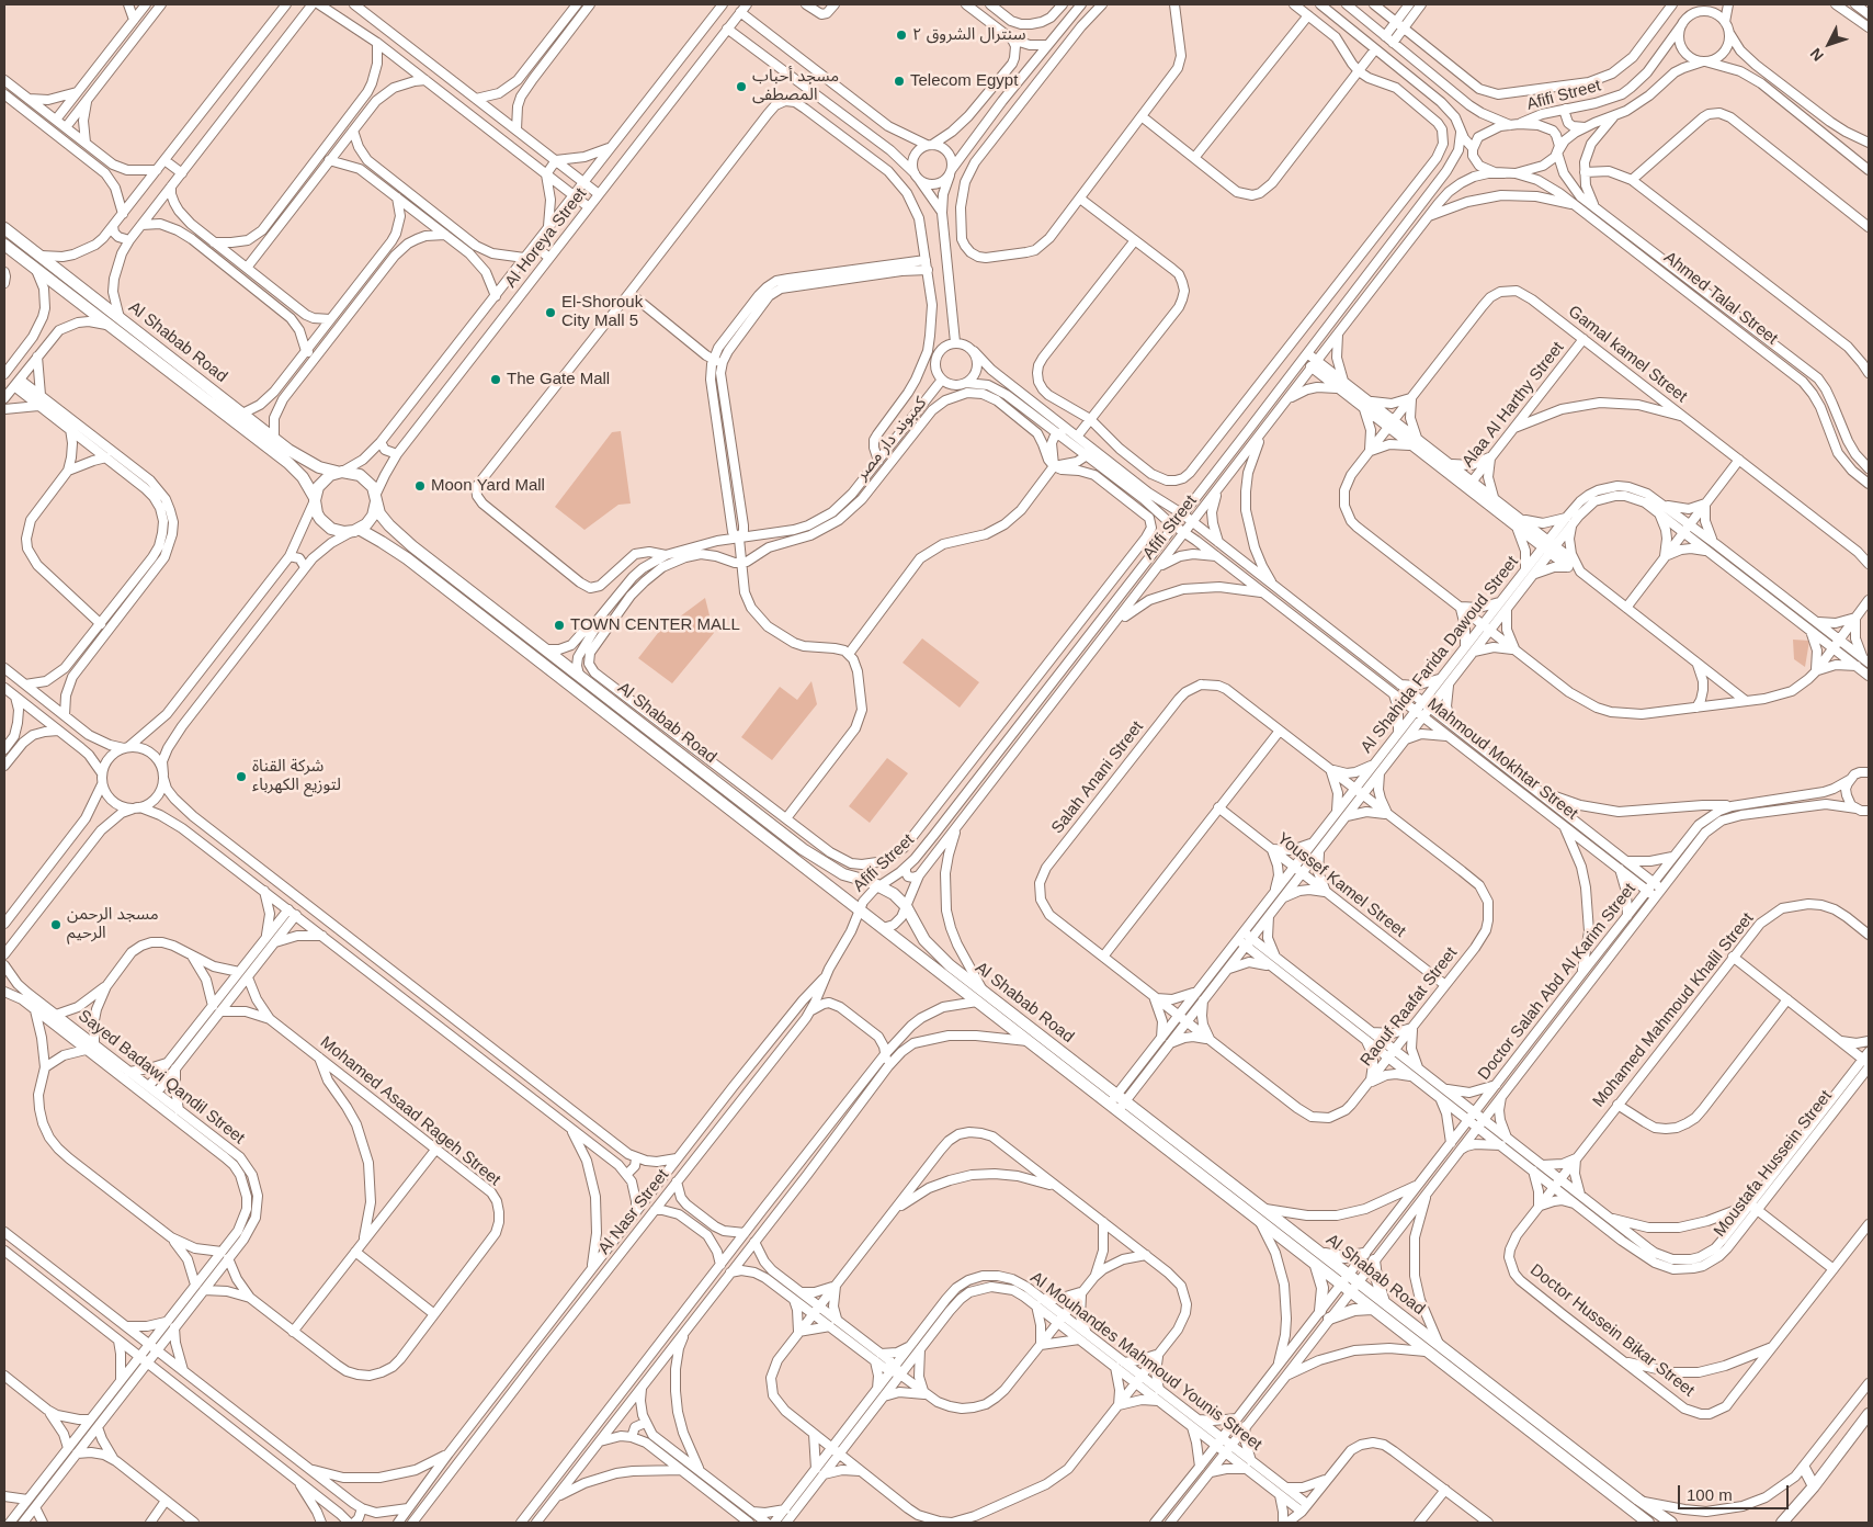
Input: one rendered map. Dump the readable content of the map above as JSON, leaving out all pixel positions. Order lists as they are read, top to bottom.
{
  "streets": {
    "main road": ["Al Shabab Road"],
    "street": [
      "Afifi Street",
      "Al Horeya Street",
      "Ahmed Talal Street",
      "Gamal kamel Street",
      "Alaa Al Harthy Street",
      "كمبوند دار مصر",
      "Al Shahida Farida Dawoud Street",
      "Mahmoud Mokhtar Street",
      "Salah Anani Street",
      "Youssef Kamel Street",
      "Doctor Salah Abd Al Karim Street",
      "Raouf Raafat Street",
      "Mohamed Mahmoud Khalil Street",
      "Sayed Badawi Qandil Street",
      "Mohamed Asaad Rageh Street",
      "Moustafa Hussein Street",
      "Al Nasr Street",
      "Doctor Hussein Bikar Street",
      "Al Mouhandes Mahmoud Younis Street"
    ]
  },
  "crossings": [
    ["Afifi Street", "Ahmed Talal Street"],
    ["Afifi Street", "Al Shabab Road"],
    ["Afifi Street", "Mahmoud Mokhtar Street"],
    ["Afifi Street", "Al Nasr Street"],
    ["Al Horeya Street", "Al Shabab Road"],
    ["Al Shabab Road", "Al Shahida Farida Dawoud Street"],
    ["Al Shabab Road", "Doctor Salah Abd Al Karim Street"],
    ["Al Shabab Road", "Al Nasr Street"],
    ["Gamal kamel Street", "Alaa Al Harthy Street"],
    ["Gamal kamel Street", "Al Shahida Farida Dawoud Street"],
    ["Al Shahida Farida Dawoud Street", "Mahmoud Mokhtar Street"],
    ["Al Shahida Farida Dawoud Street", "Salah Anani Street"],
    ["Al Shahida Farida Dawoud Street", "Youssef Kamel Street"],
    ["Al Shahida Farida Dawoud Street", "Raouf Raafat Street"],
    ["Al Shahida Farida Dawoud Street", "Moustafa Hussein Street"],
    ["Mahmoud Mokhtar Street", "Doctor Salah Abd Al Karim Street"],
    ["Salah Anani Street", "Youssef Kamel Street"],
    ["Salah Anani Street", "Raouf Raafat Street"],
    ["Youssef Kamel Street", "Raouf Raafat Street"],
    ["Doctor Salah Abd Al Karim Street", "Moustafa Hussein Street"],
    ["Raouf Raafat Street", "Moustafa Hussein Street"],
    ["Mohamed Mahmoud Khalil Street", "Moustafa Hussein Street"],
    ["Mohamed Mahmoud Khalil Street", "Doctor Hussein Bikar Street"],
    ["Sayed Badawi Qandil Street", "Mohamed Asaad Rageh Street"],
    ["Moustafa Hussein Street", "Doctor Hussein Bikar Street"]
  ],
  "places": [
    "سنترال الشروق ٢",
    "Telecom Egypt",
    "مسجد أحباب المصطفى",
    "El-Shorouk City Mall 5",
    "The Gate Mall",
    "Moon Yard Mall",
    "TOWN CENTER MALL",
    "شركة القناة لتوزيع الكهرباء",
    "مسجد الرحمن الرحيم"
  ],
  "scale_bar": "100 m",
  "north": "bottom left"
}
